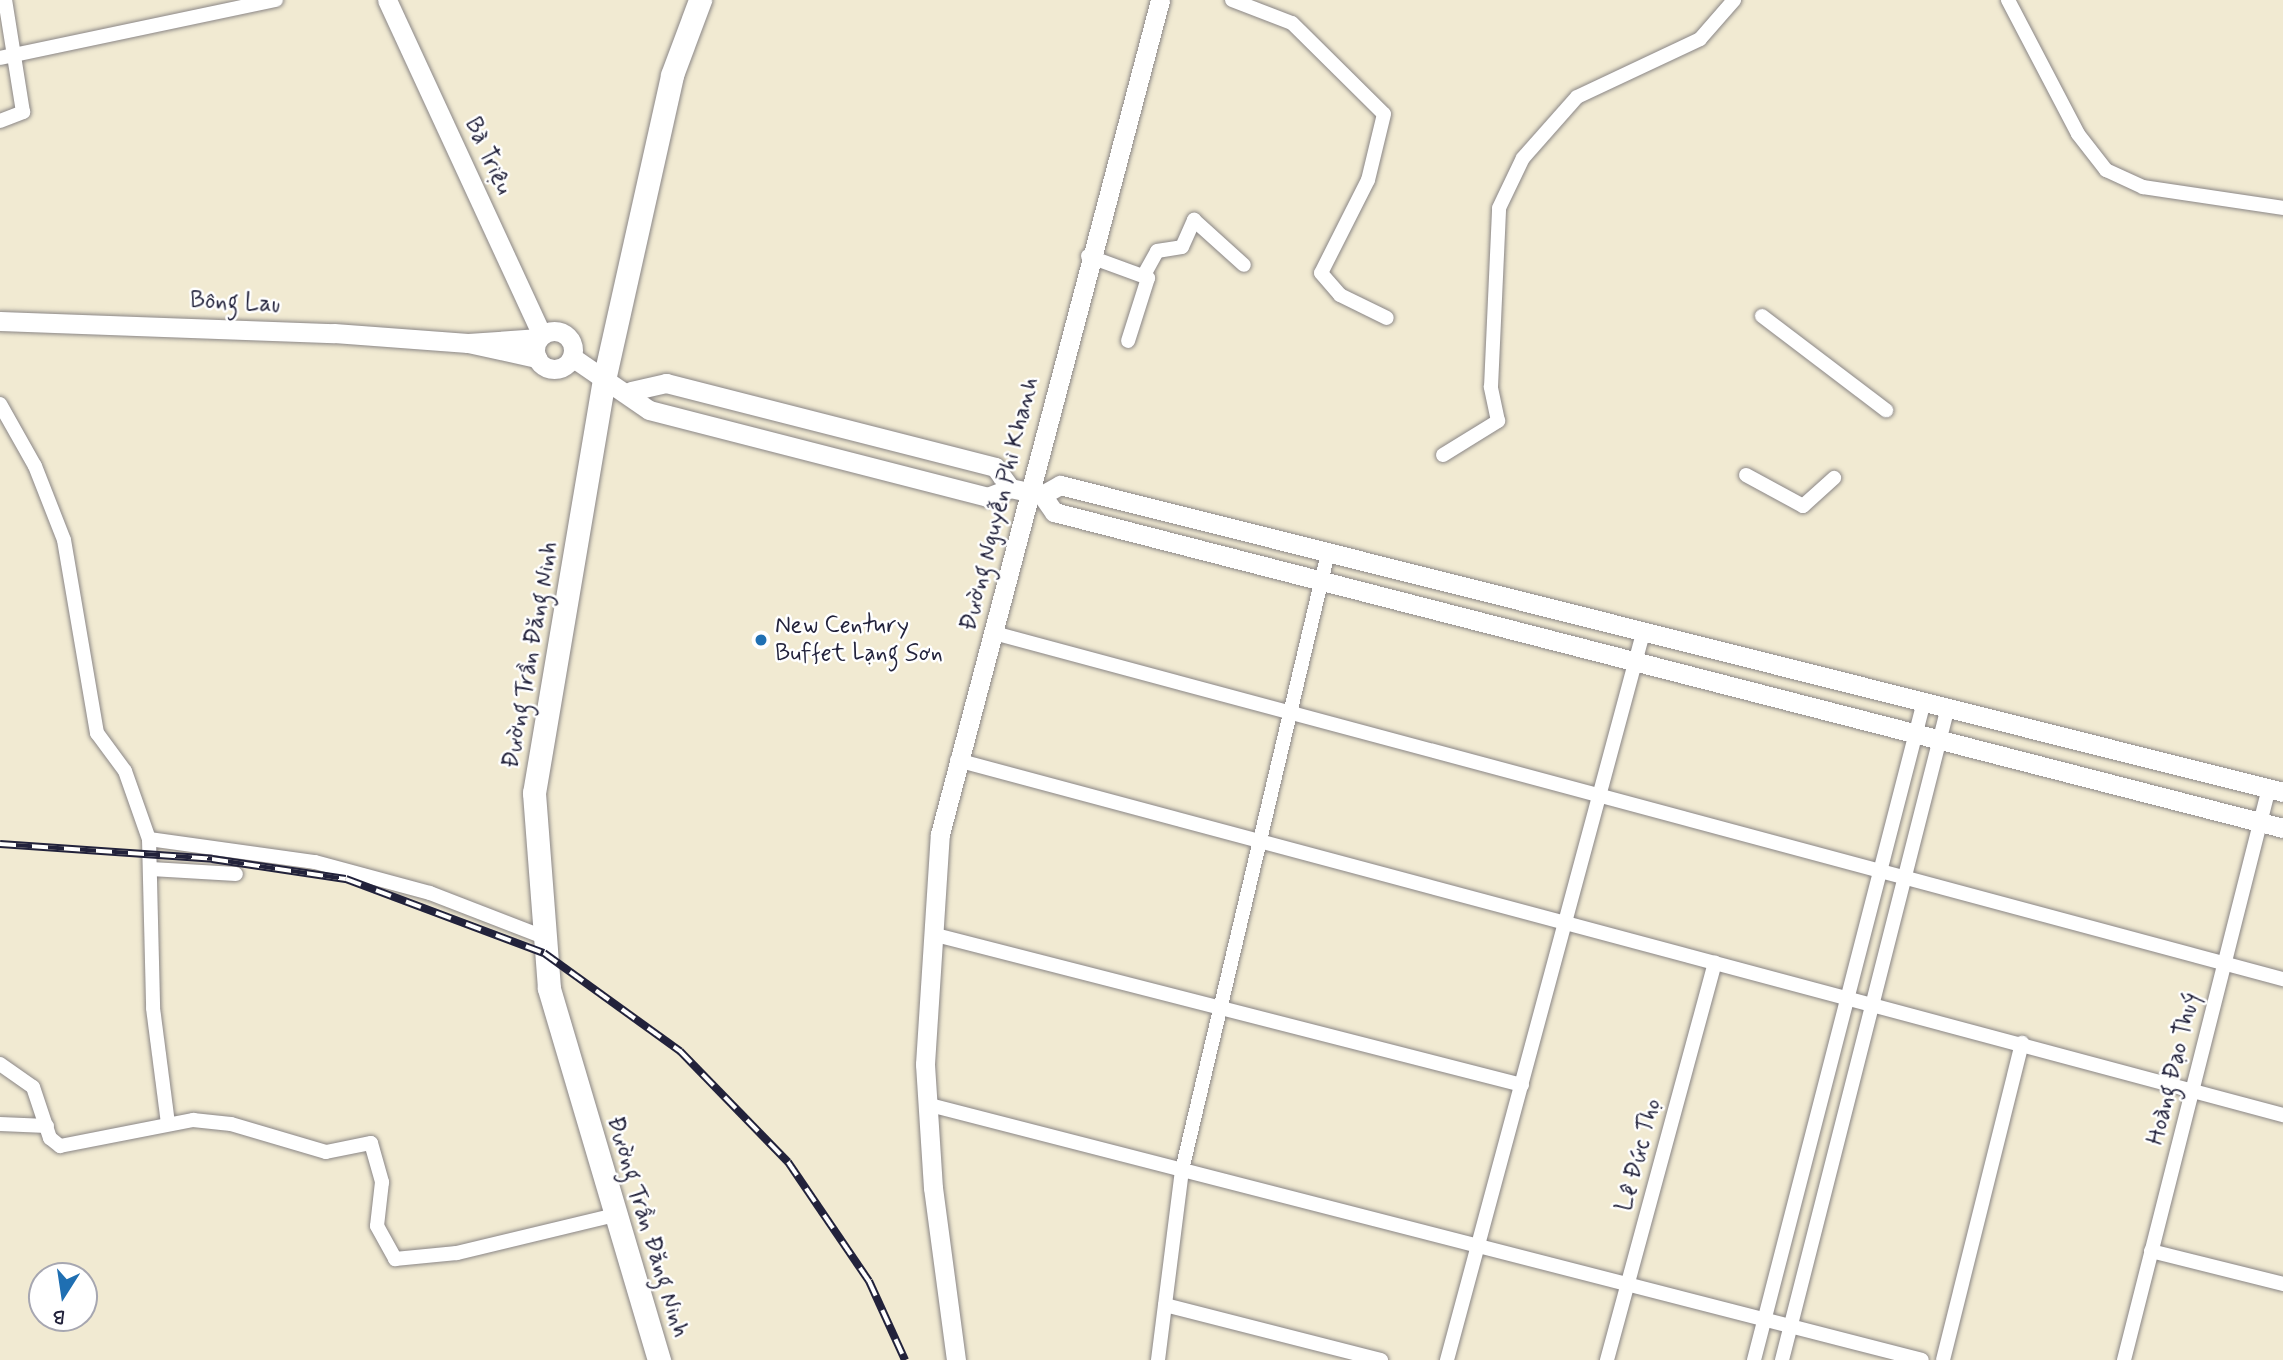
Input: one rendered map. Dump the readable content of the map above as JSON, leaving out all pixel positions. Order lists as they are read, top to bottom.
{
  "streets": {
    "main road": ["Đường Trần Đăng Ninh"],
    "street": [
      "Bà Triệu",
      "Bông Lau",
      "Đường Nguyễn Phi Khanh",
      "Hoàng Đạo Thuý",
      "Lê Đức Thọ"
    ]
  },
  "places": ["New Century Buffet Lạng Sơn"],
  "north": "bottom"
}
